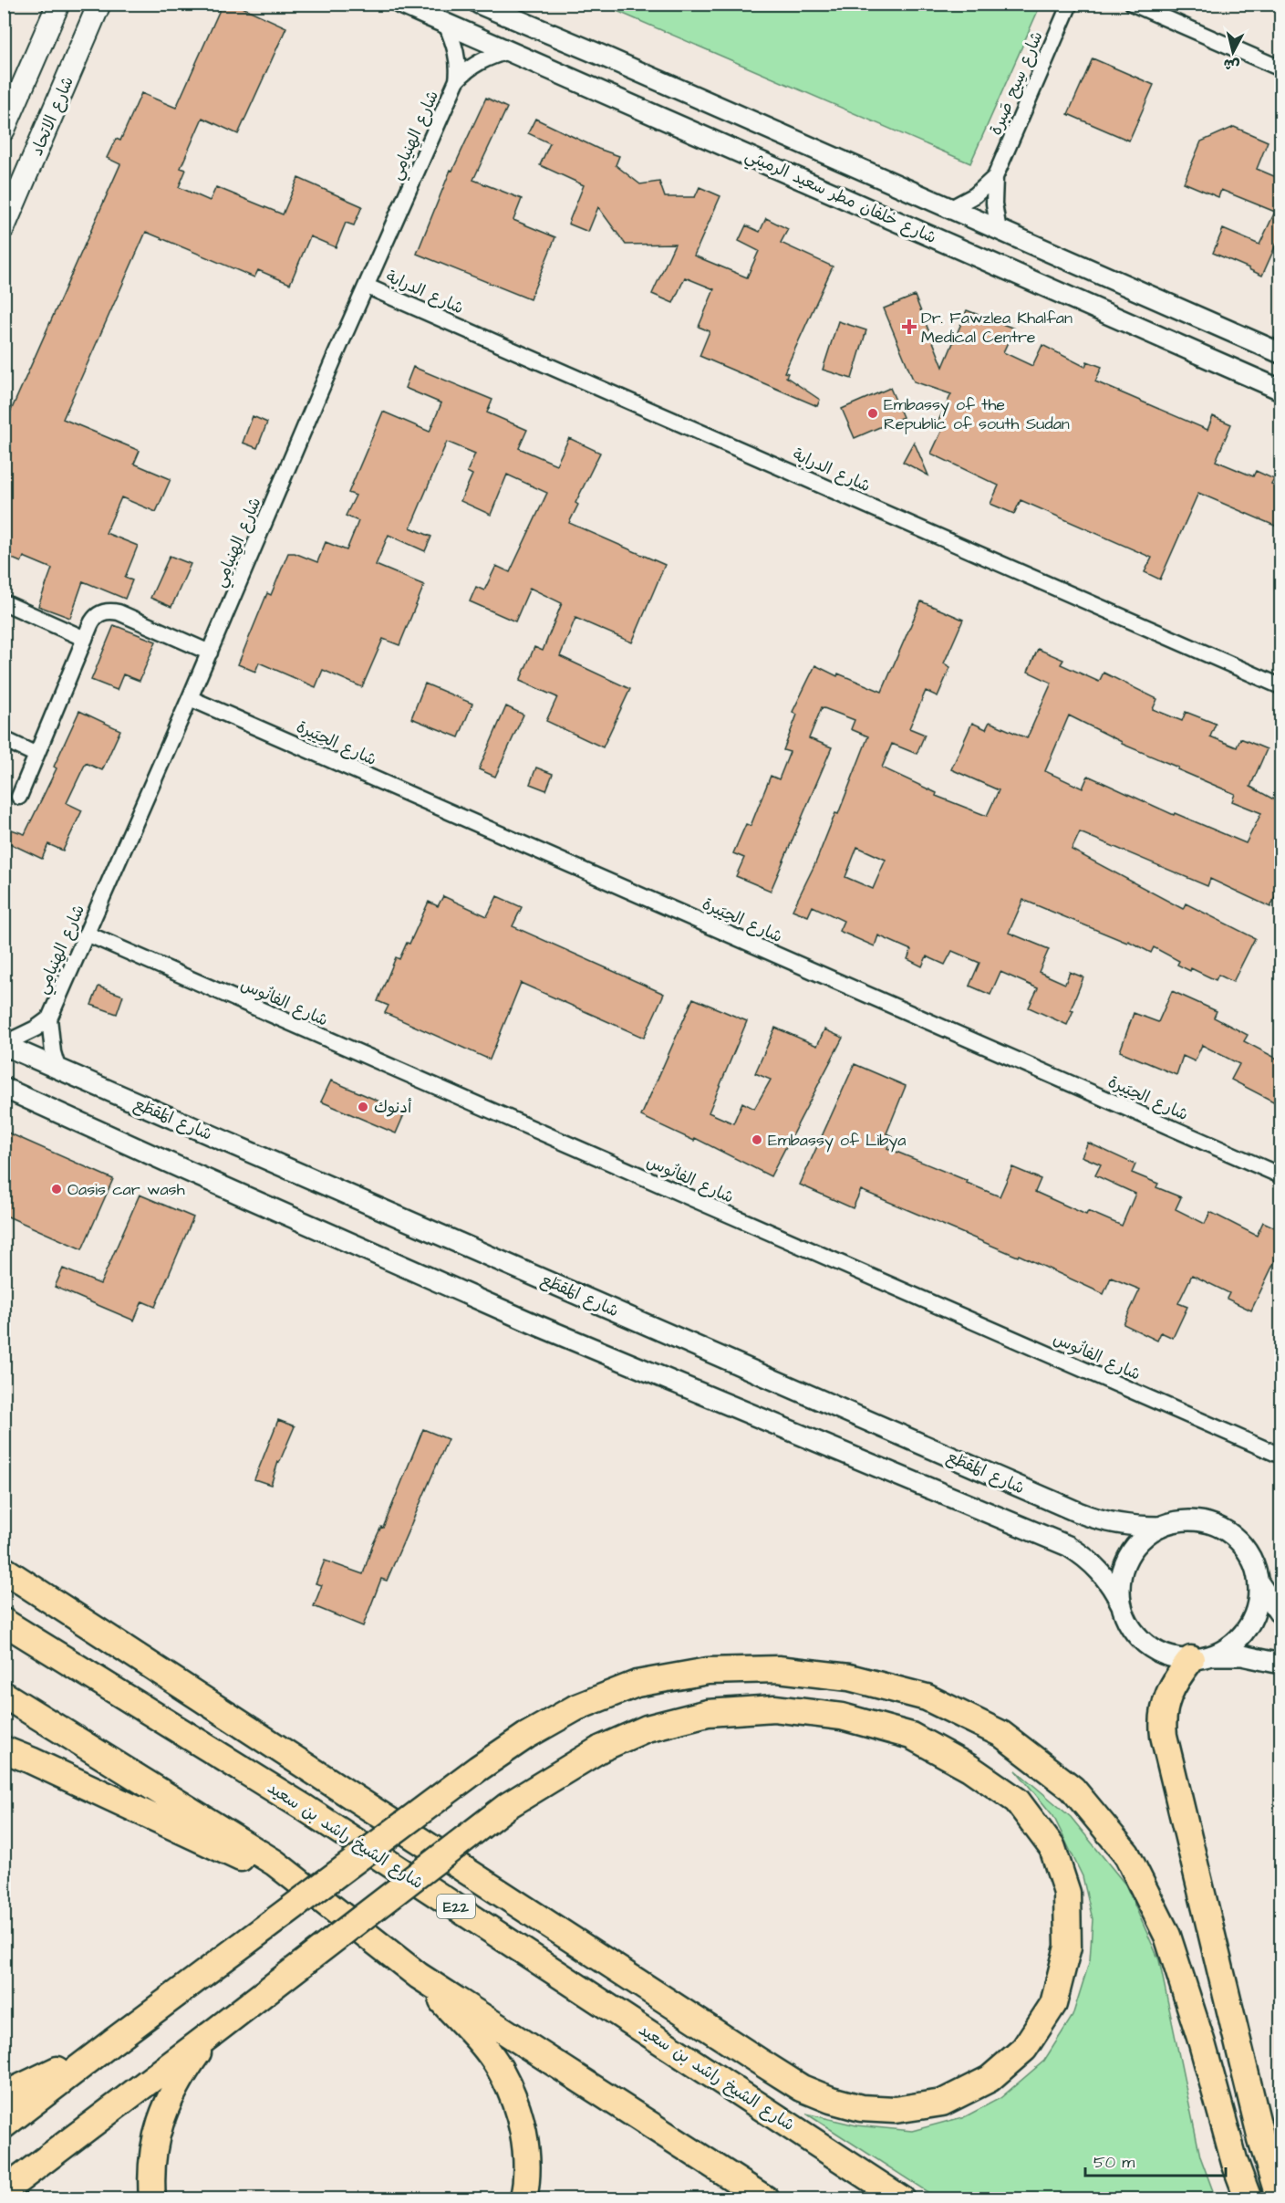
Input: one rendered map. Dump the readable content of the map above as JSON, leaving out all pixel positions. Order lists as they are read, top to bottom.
{
  "streets": {
    "highway": ["شارع الشيخ راشد بن سعيد", "E22"],
    "main road": ["شارع الاتحاد"],
    "street": [
      "شارع سِيح صَبرة",
      "شارع الهِنيامِي",
      "شارع خلفان مطر سعيد الرميثي",
      "شارع الدرابة",
      "شارع الحِيَيرة",
      "شارع الفانُوس",
      "شارع المَقطَع"
    ]
  },
  "crossings": [
    ["شارع سِيح صَبرة", "شارع خلفان مطر سعيد الرميثي"],
    ["شارع الهِنيامِي", "شارع خلفان مطر سعيد الرميثي"],
    ["شارع الهِنيامِي", "شارع الدرابة"],
    ["شارع الهِنيامِي", "شارع الحِيَيرة"],
    ["شارع الهِنيامِي", "شارع الفانُوس"],
    ["شارع الهِنيامِي", "شارع المَقطَع"]
  ],
  "places": {
    "health": ["Dr. Fawzlea Khalfan Medical Centre"],
    "other": [
      "Embassy of the Republic of south Sudan",
      "أدنوك",
      "Embassy of Libya",
      "Oasis car wash"
    ]
  },
  "scale_bar": "50 m",
  "north": "bottom"
}
